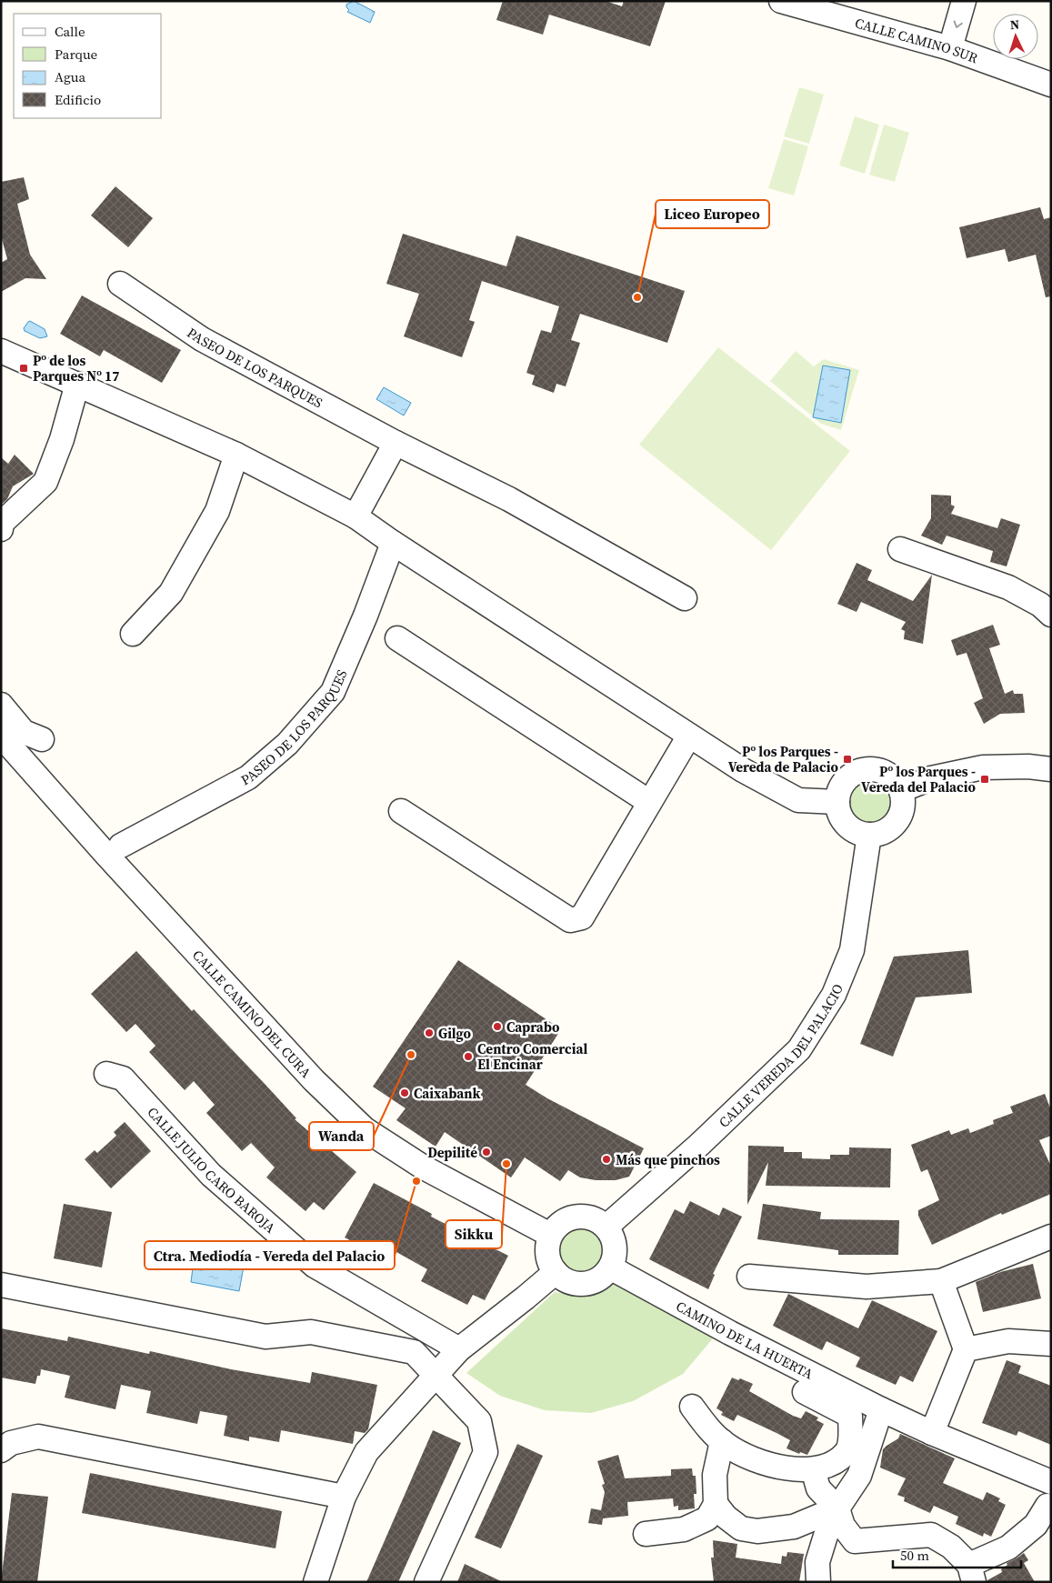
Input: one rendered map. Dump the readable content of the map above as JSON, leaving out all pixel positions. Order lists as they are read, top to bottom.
{
  "streets": {
    "street": [
      "CALLE CAMINO SUR",
      "PASEO DE LOS PARQUES",
      "CALLE CAMINO DEL CURA",
      "CALLE VEREDA DEL PALACIO",
      "CALLE JULIO CARO BAROJA",
      "CAMINO DE LA HUERTA"
    ]
  },
  "crossings": [
    ["CALLE CAMINO DEL CURA", "CALLE VEREDA DEL PALACIO"],
    ["CALLE CAMINO DEL CURA", "CAMINO DE LA HUERTA"],
    ["CALLE VEREDA DEL PALACIO", "CAMINO DE LA HUERTA"]
  ],
  "places": {
    "other": [
      "Liceo Europeo",
      "Caprabo",
      "Gilgo",
      "Wanda",
      "Centro Comercial El Encinar",
      "Caixabank",
      "Depilité",
      "Más que pinchos",
      "Sikku",
      "Ctra. Mediodía - Vereda del Palacio"
    ],
    "transit": ["Pº de los Parques Nº 17", "Pº los Parques - Vereda de Palacio", "Pº los Parques - Vereda del Palacio"]
  },
  "legend": [
    "Calle",
    "Parque",
    "Agua",
    "Edificio"
  ],
  "scale_bar": "50 m",
  "north": "top"
}
